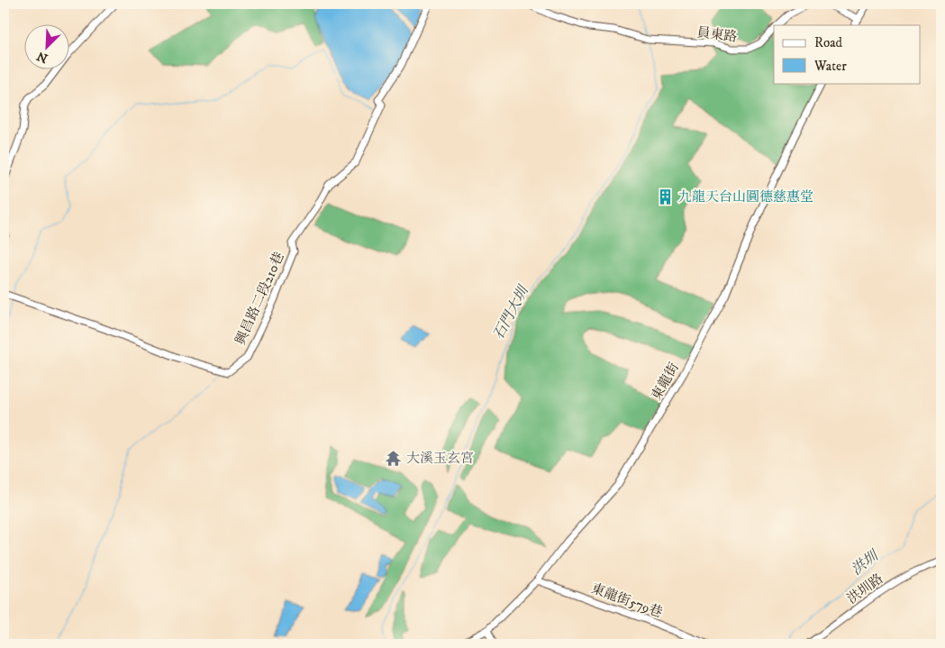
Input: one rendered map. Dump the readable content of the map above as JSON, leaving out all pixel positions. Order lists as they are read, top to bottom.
{
  "streets": {
    "street": [
      "員東路",
      "興昌路二段210巷",
      "東龍街",
      "洪圳路",
      "東龍街579巷"
    ]
  },
  "crossings": [
    ["東龍街", "東龍街579巷"]
  ],
  "water": ["石門大圳", "洪圳"],
  "places": {
    "building": ["九龍天台山圓德慈惠堂"],
    "temple": ["大溪玉玄宮"]
  },
  "legend": ["Road", "Water"],
  "north": "bottom left"
}
